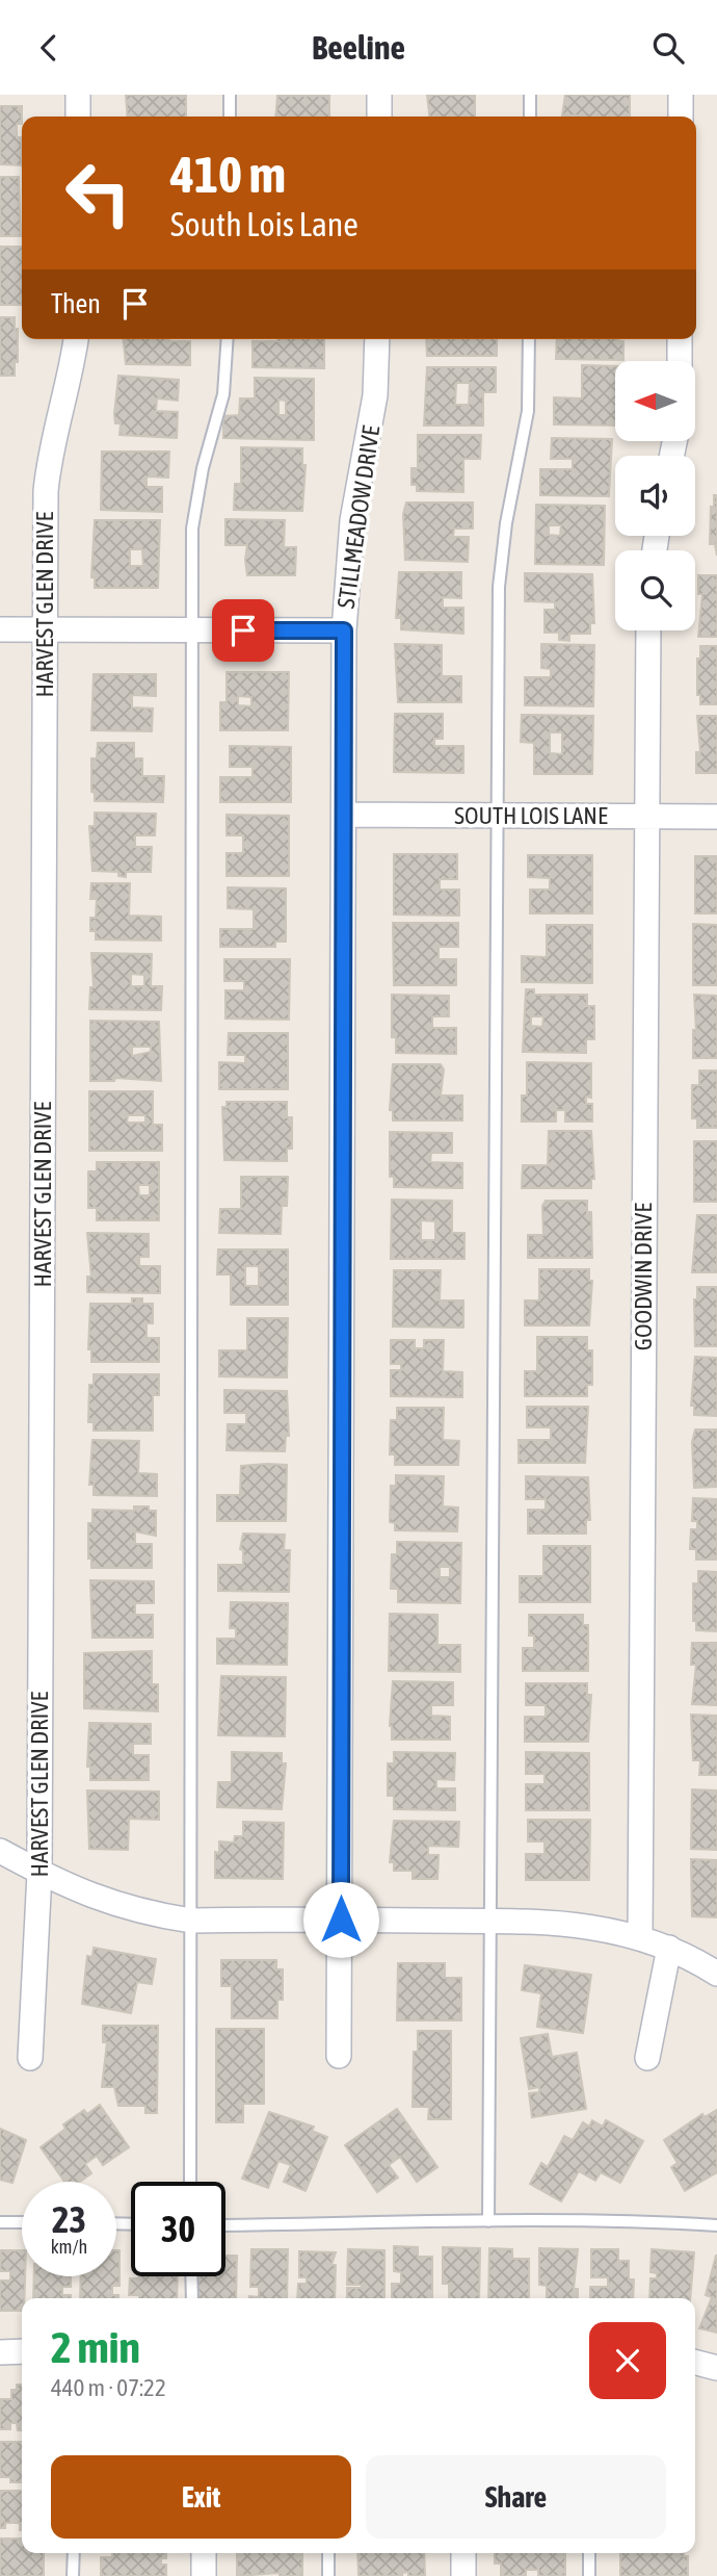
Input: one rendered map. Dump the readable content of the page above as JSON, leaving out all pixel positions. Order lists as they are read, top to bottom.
{
  "streets": {
    "street": [
      "STILLMEADOW DRIVE",
      "HARVEST GLEN DRIVE",
      "SOUTH LOIS LANE",
      "GOODWIN DRIVE"
    ]
  },
  "crossings": [
    ["STILLMEADOW DRIVE", "SOUTH LOIS LANE"],
    ["SOUTH LOIS LANE", "GOODWIN DRIVE"]
  ],
  "north": "left",
  "page": {
    "header": "Beeline",
    "turn": ["410 m", "South Lois Lane"],
    "then": "Then",
    "speed": "23 km/h",
    "limit": "30",
    "heading": ["2 min", "440 m · 07:22"],
    "buttons": ["Exit", "Share"]
  }
}
